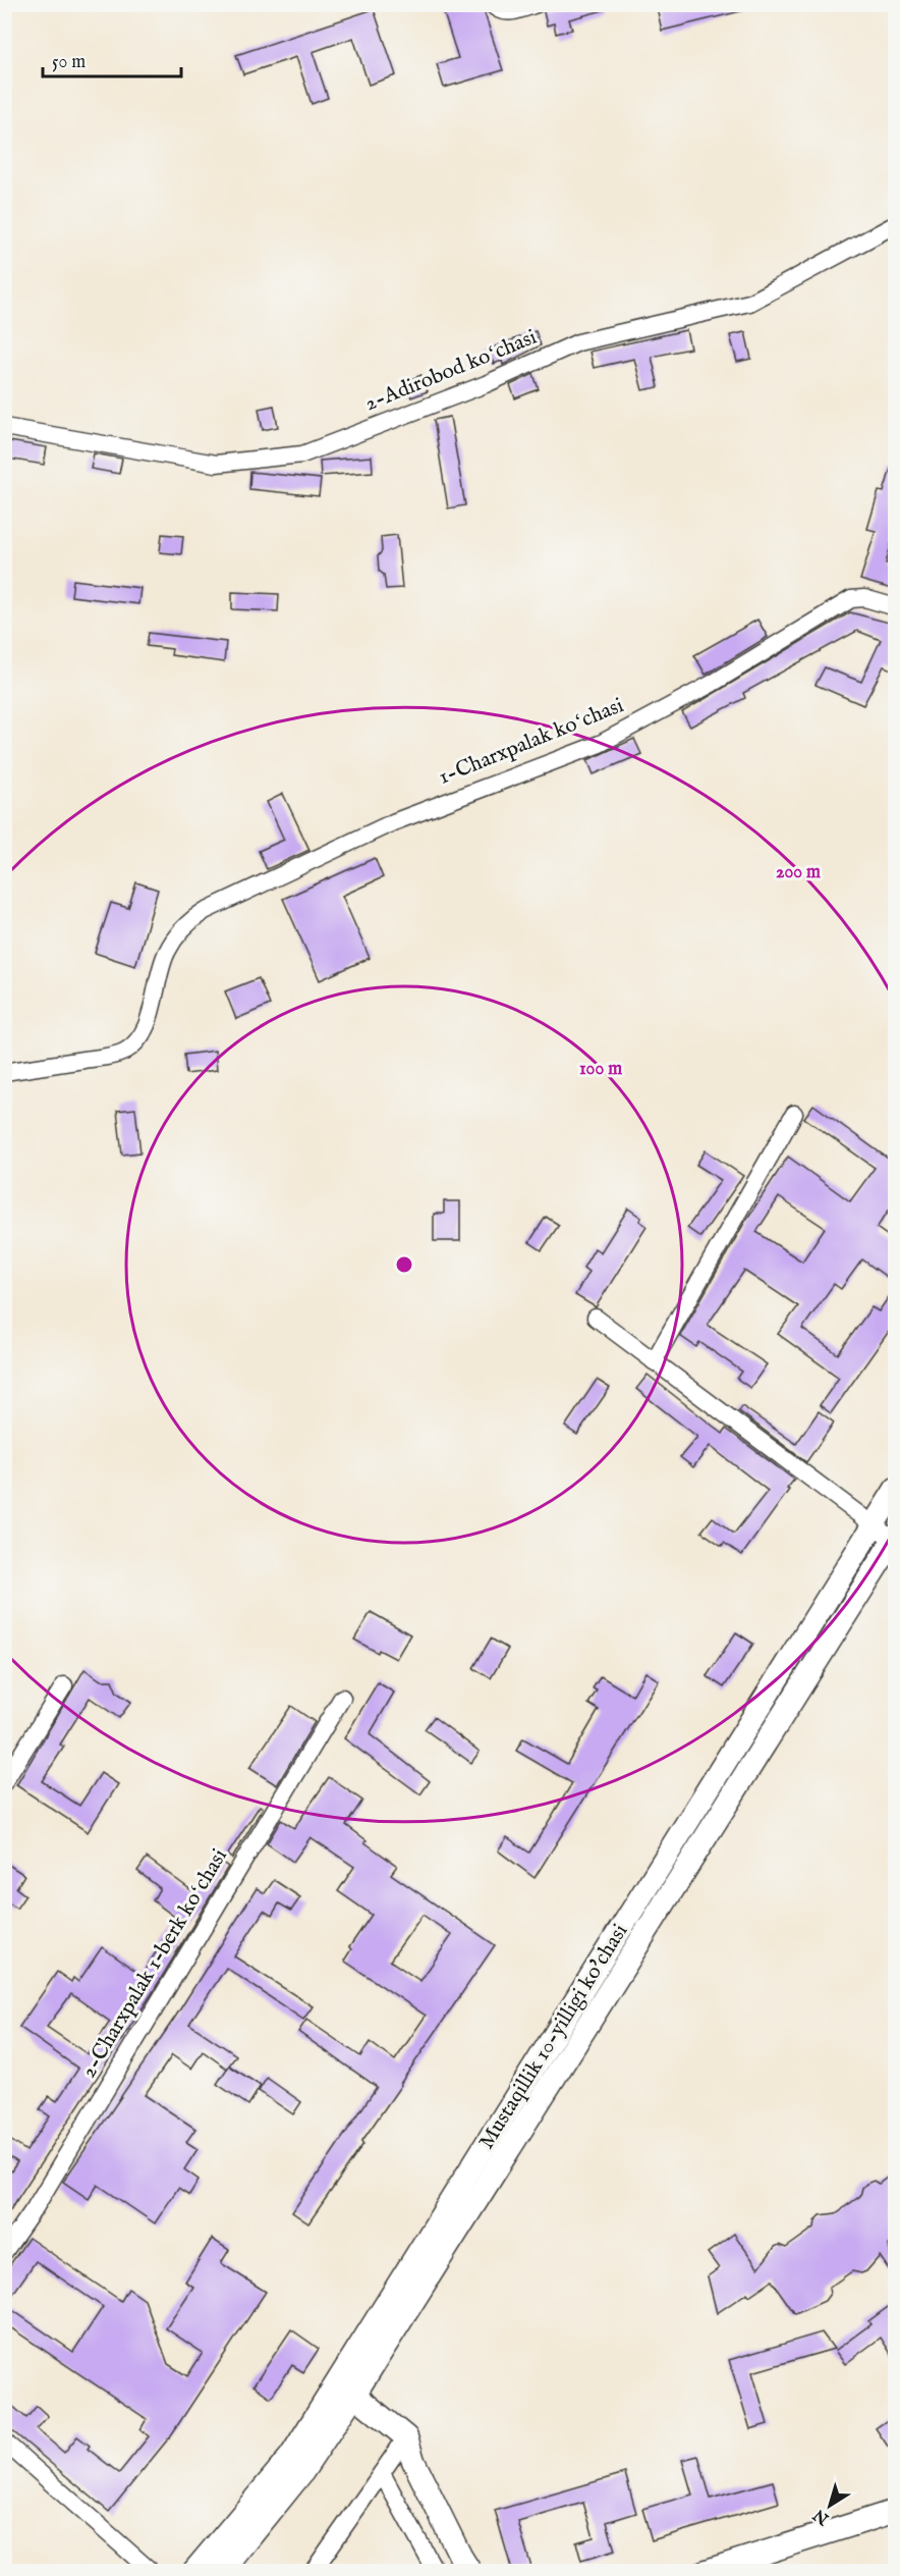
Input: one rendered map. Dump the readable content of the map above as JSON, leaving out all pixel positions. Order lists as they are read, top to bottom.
{
  "streets": {
    "main road": ["Mustaqillik 10-yilligi ko'chasi"],
    "street": ["2-Adirobod koʻchasi", "1-Charxpalak koʻchasi", "2-Charxpalak 1-berk koʻchasi"]
  },
  "scale_bar": "50 m",
  "north": "bottom left",
  "rings": ["200 m", "100 m"]
}
